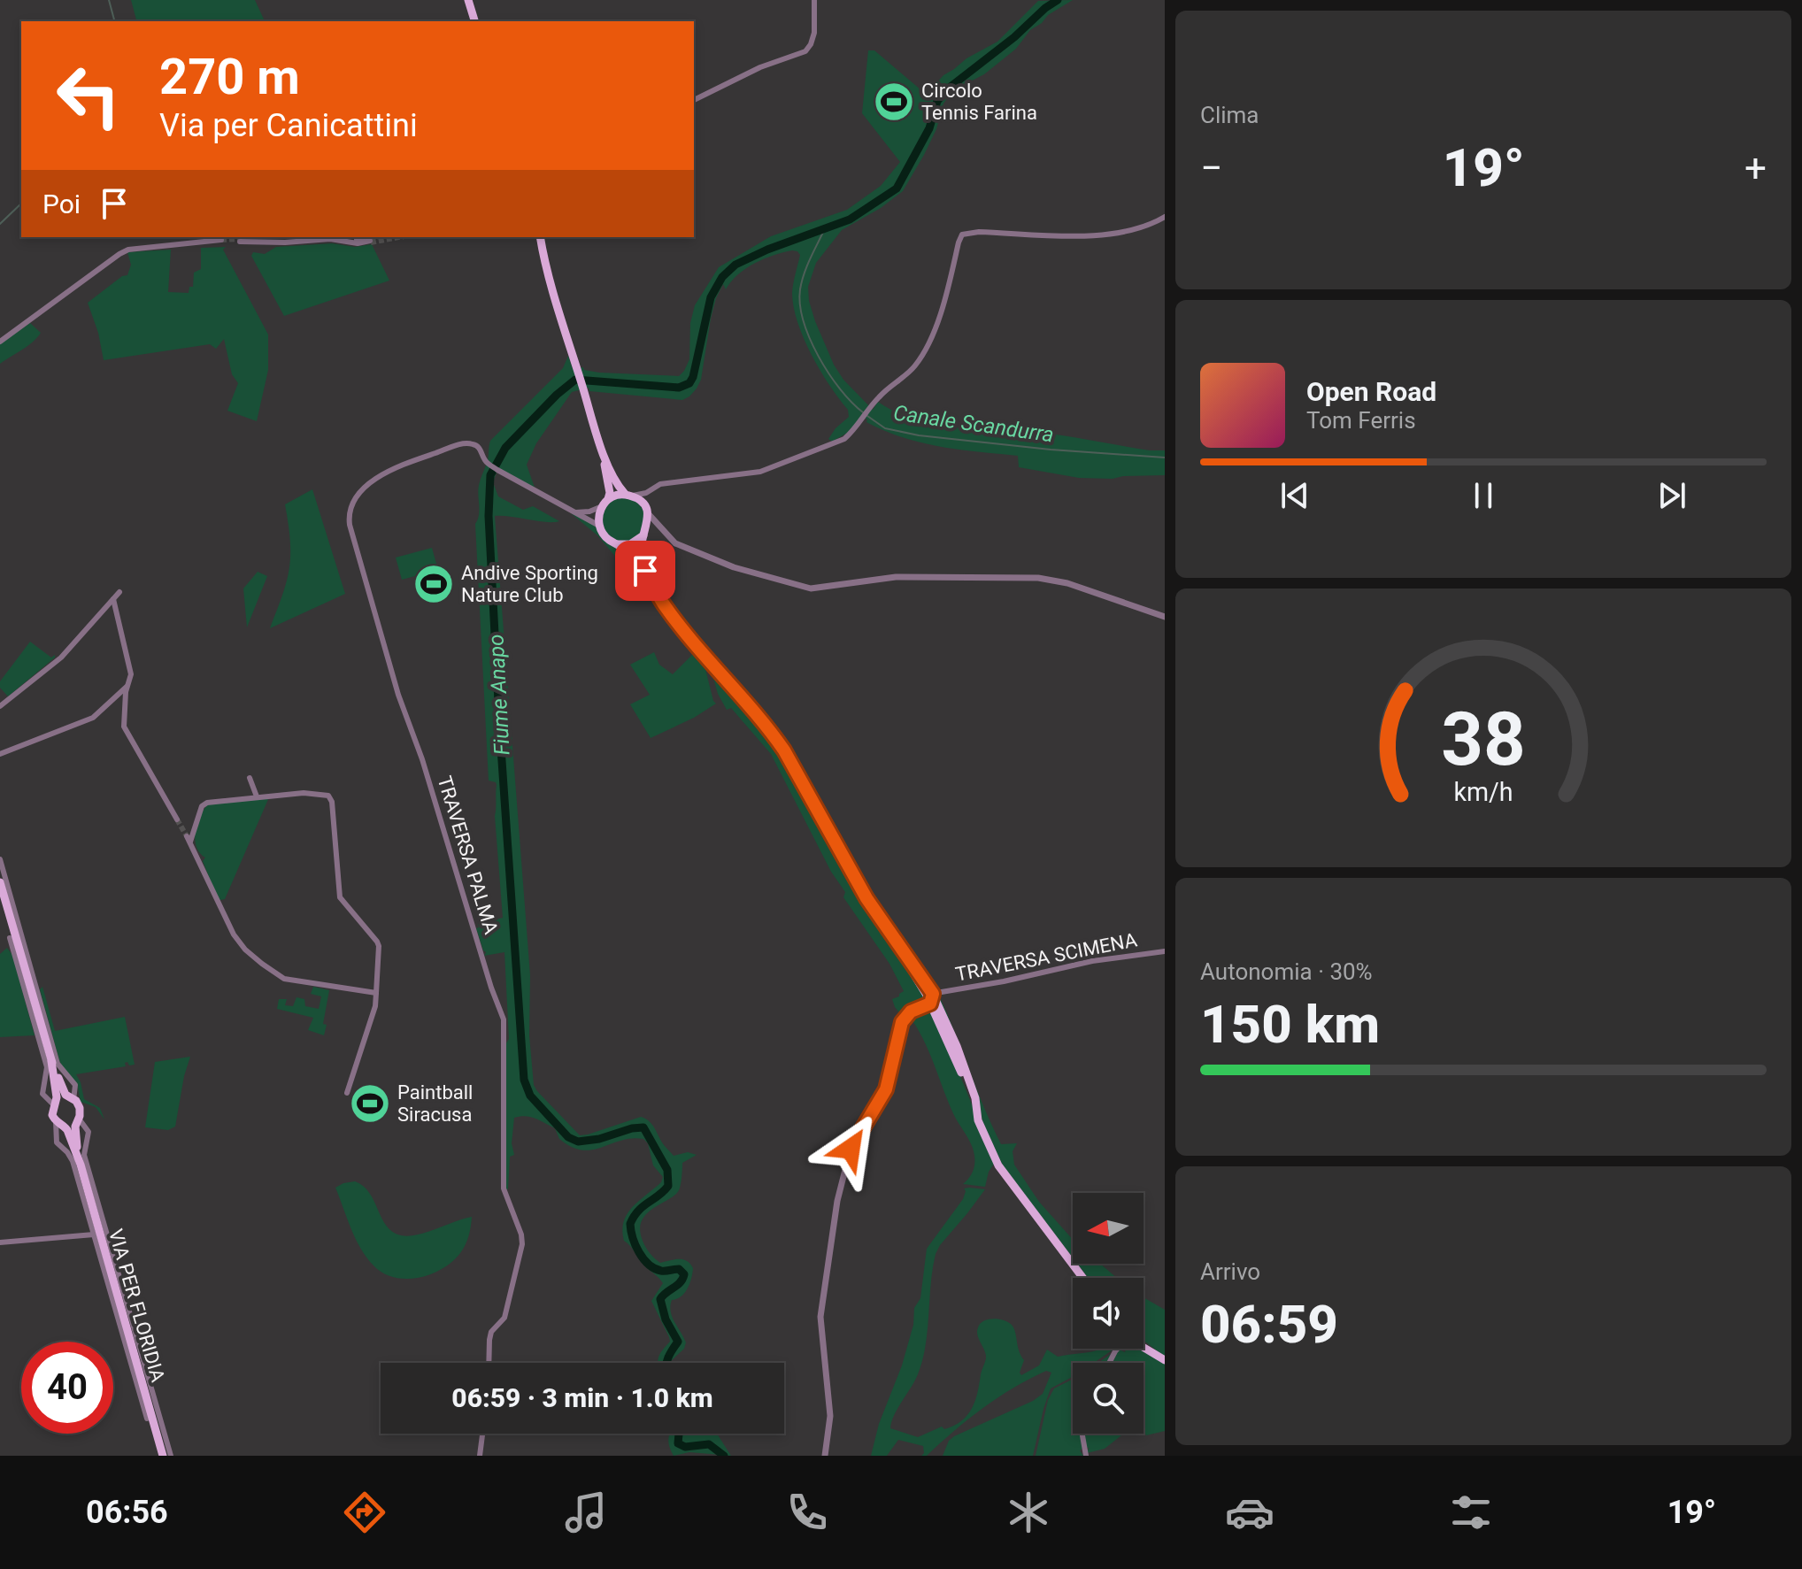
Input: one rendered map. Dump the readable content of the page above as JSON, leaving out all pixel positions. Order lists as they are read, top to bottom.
{
  "streets": {
    "main road": ["VIA PER FLORIDIA"],
    "street": ["TRAVERSA PALMA", "TRAVERSA SCIMENA"]
  },
  "water": ["Canale Scandurra", "Fiume Anapo"],
  "places": {
    "sports": ["Circolo Tennis Farina", "Andive Sporting Nature Club", "Paintball Siracusa"]
  },
  "north": "left",
  "page": {
    "tile": [
      "Clima",
      ["Autonomia · 30%", "150 km"],
      ["Arrivo", "06:59"]
    ],
    "turn": ["270 m", "Via per Canicattini"],
    "heat": ["−", "19°", "+"],
    "then": "Poi",
    "song": ["Open Road", "Tom Ferris"],
    "limit": "40",
    "trip": "06:59 · 3 min · 1.0 km",
    "tabs": ["06:56", "19°"],
    "gauge": ["38", "km/h"]
  }
}
